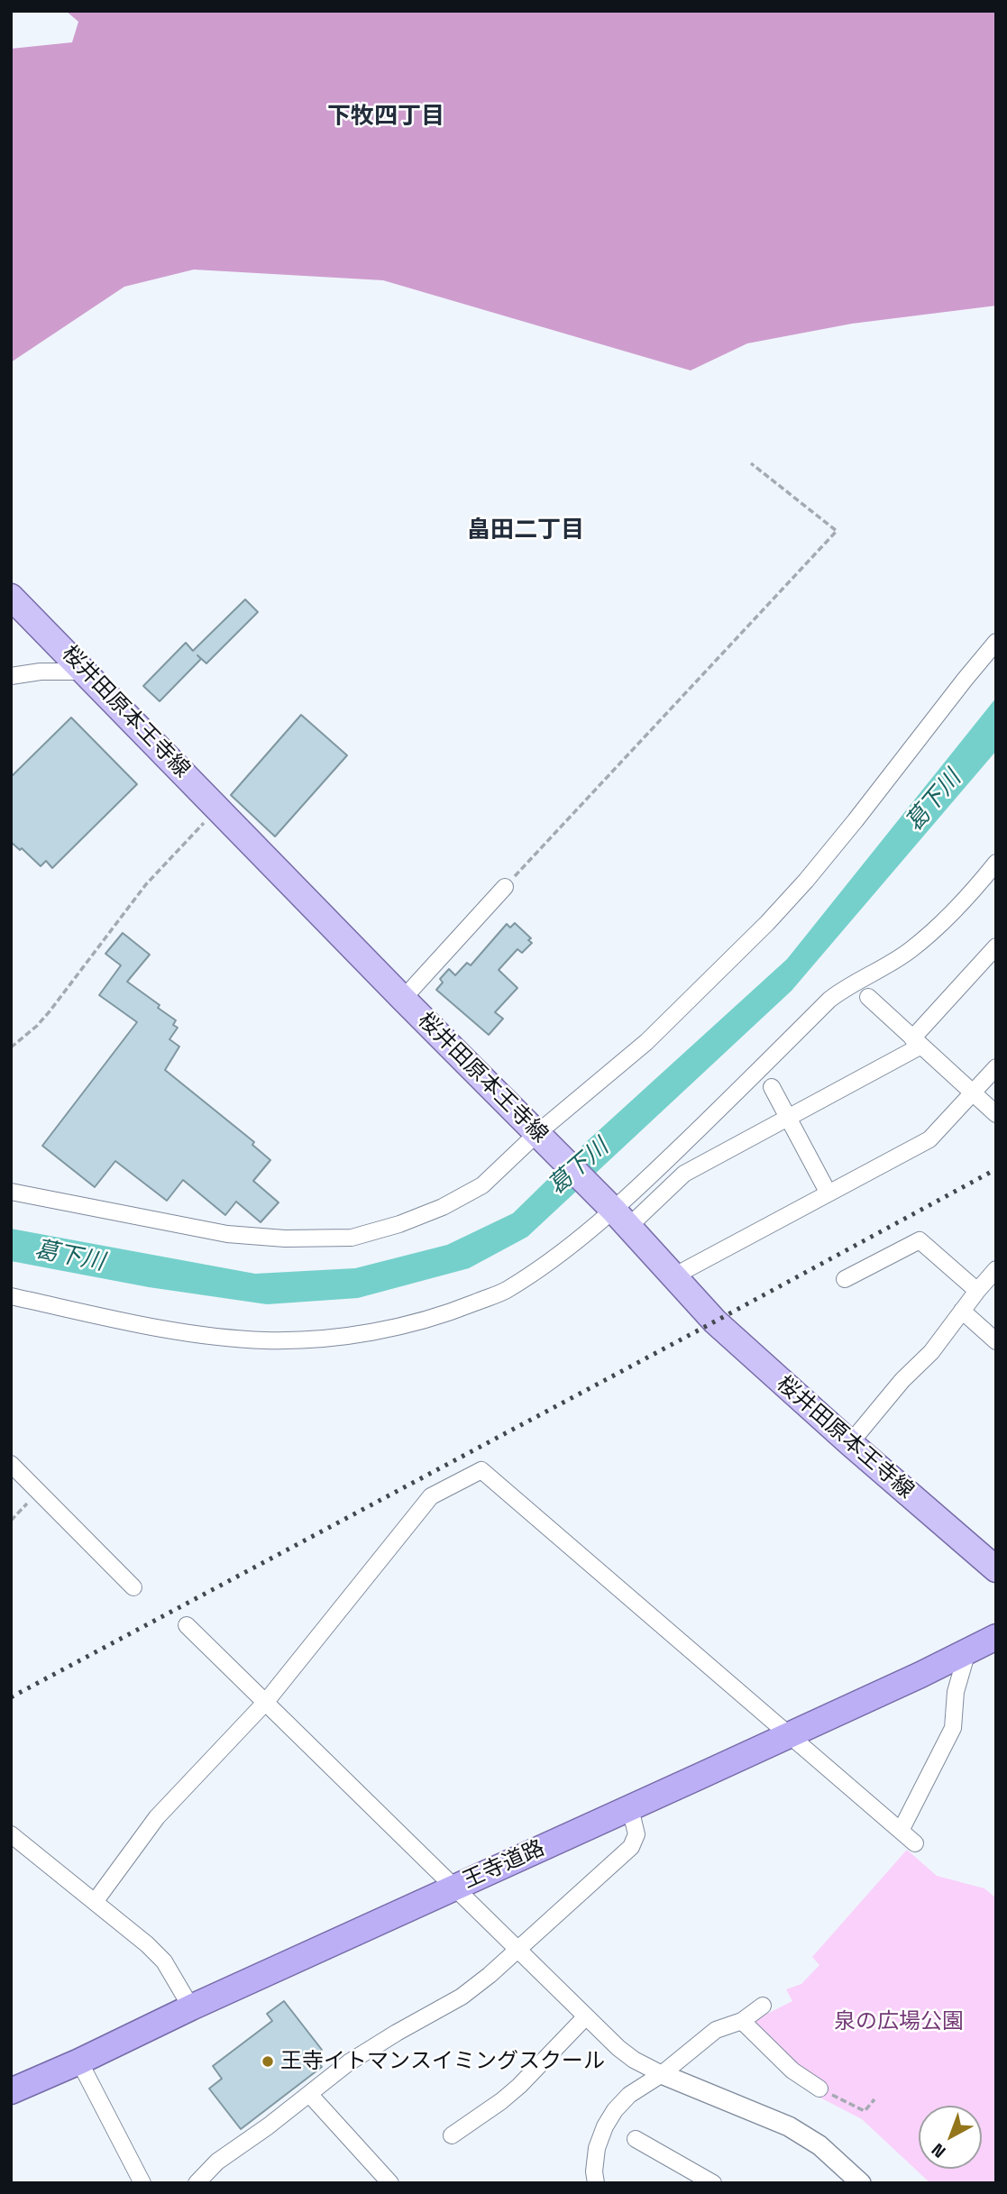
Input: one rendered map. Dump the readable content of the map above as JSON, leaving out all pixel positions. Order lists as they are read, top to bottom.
{
  "streets": {
    "highway": ["王寺道路"],
    "main road": ["桜井田原本王寺線"]
  },
  "districts": ["下牧四丁目", "畠田二丁目"],
  "water": ["葛下川"],
  "parks": ["泉の広場公園"],
  "places": ["王寺イトマンスイミングスクール"],
  "north": "bottom left"
}
